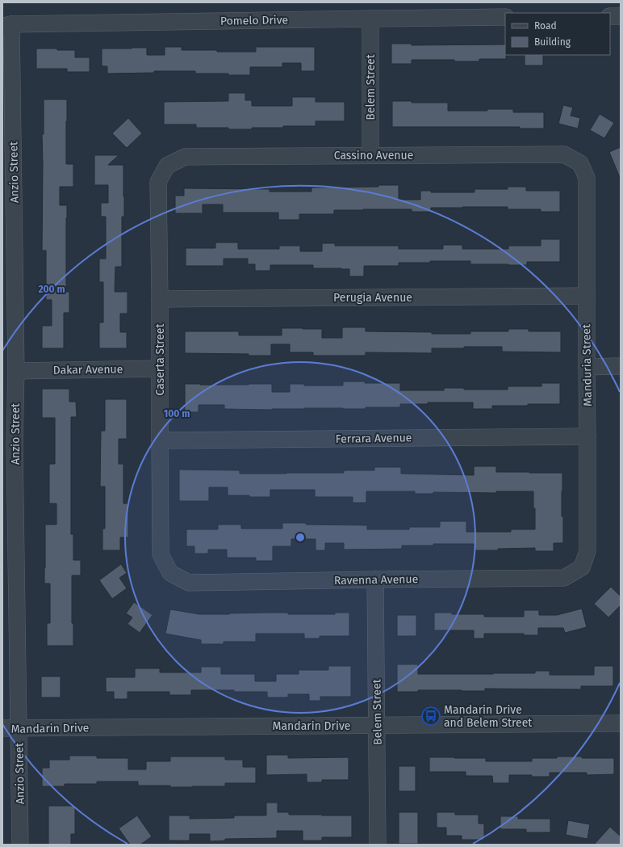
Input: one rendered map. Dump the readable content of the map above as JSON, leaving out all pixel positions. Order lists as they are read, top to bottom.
{
  "streets": {
    "street": [
      "Pomelo Drive",
      "Belem Street",
      "Cassino Avenue",
      "Anzio Street",
      "Perugia Avenue",
      "Caserta Street",
      "Manduria Street",
      "Dakar Avenue",
      "Ferrara Avenue",
      "Ravenna Avenue",
      "Mandarin Drive"
    ]
  },
  "crossings": [
    ["Pomelo Drive", "Belem Street"],
    ["Pomelo Drive", "Anzio Street"],
    ["Belem Street", "Cassino Avenue"],
    ["Belem Street", "Ravenna Avenue"],
    ["Belem Street", "Mandarin Drive"],
    ["Cassino Avenue", "Caserta Street"],
    ["Cassino Avenue", "Manduria Street"],
    ["Anzio Street", "Dakar Avenue"],
    ["Anzio Street", "Mandarin Drive"],
    ["Perugia Avenue", "Caserta Street"],
    ["Perugia Avenue", "Manduria Street"],
    ["Caserta Street", "Dakar Avenue"],
    ["Caserta Street", "Ferrara Avenue"],
    ["Caserta Street", "Ravenna Avenue"],
    ["Manduria Street", "Ferrara Avenue"],
    ["Manduria Street", "Ravenna Avenue"]
  ],
  "places": {
    "bus stop": ["Mandarin Drive and Belem Street"]
  },
  "legend": ["Road", "Building"],
  "rings": ["200 m", "100 m"]
}
